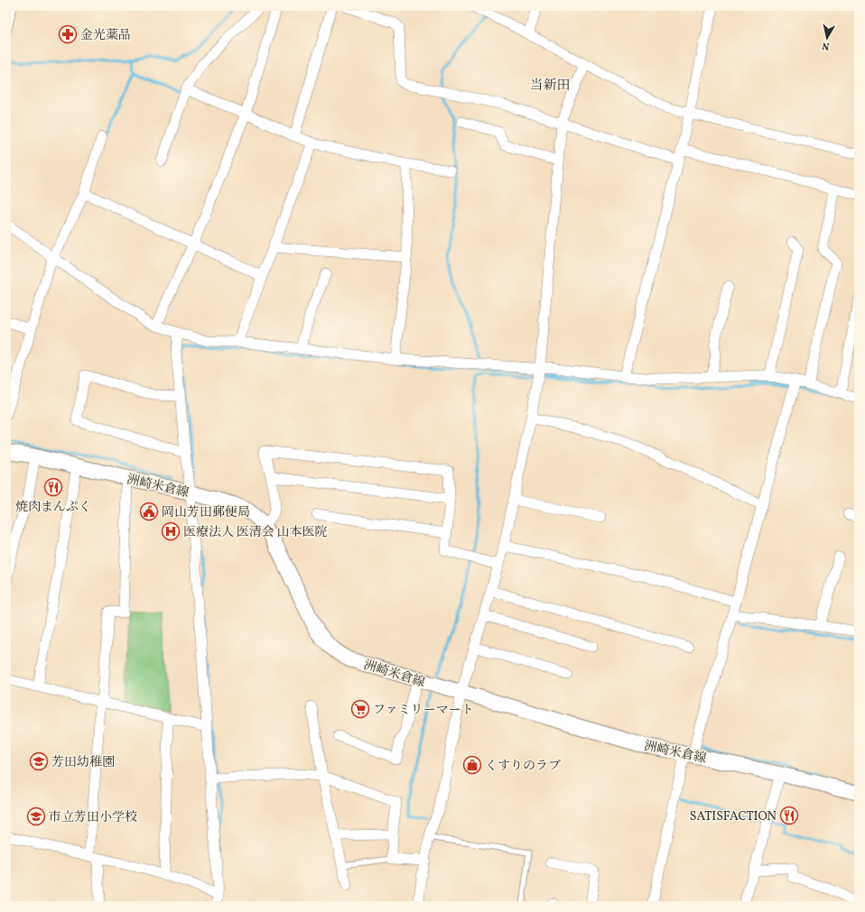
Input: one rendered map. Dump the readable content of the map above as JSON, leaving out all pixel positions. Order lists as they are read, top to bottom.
{
  "streets": {
    "main road": ["洲崎米倉線"]
  },
  "districts": ["当新田"],
  "places": {
    "pharmacy": ["金光薬品"],
    "restaurant": ["焼肉まんぷく", "SATISFACTION"],
    "public building": ["岡山芳田郵便局"],
    "hospital": ["医療法人 医清会 山本医院"],
    "supermarket": ["ファミリーマート"],
    "school or university": ["芳田幼稚園", "市立芳田小学校"],
    "shop": ["くすりのラブ"]
  },
  "north": "bottom"
}
